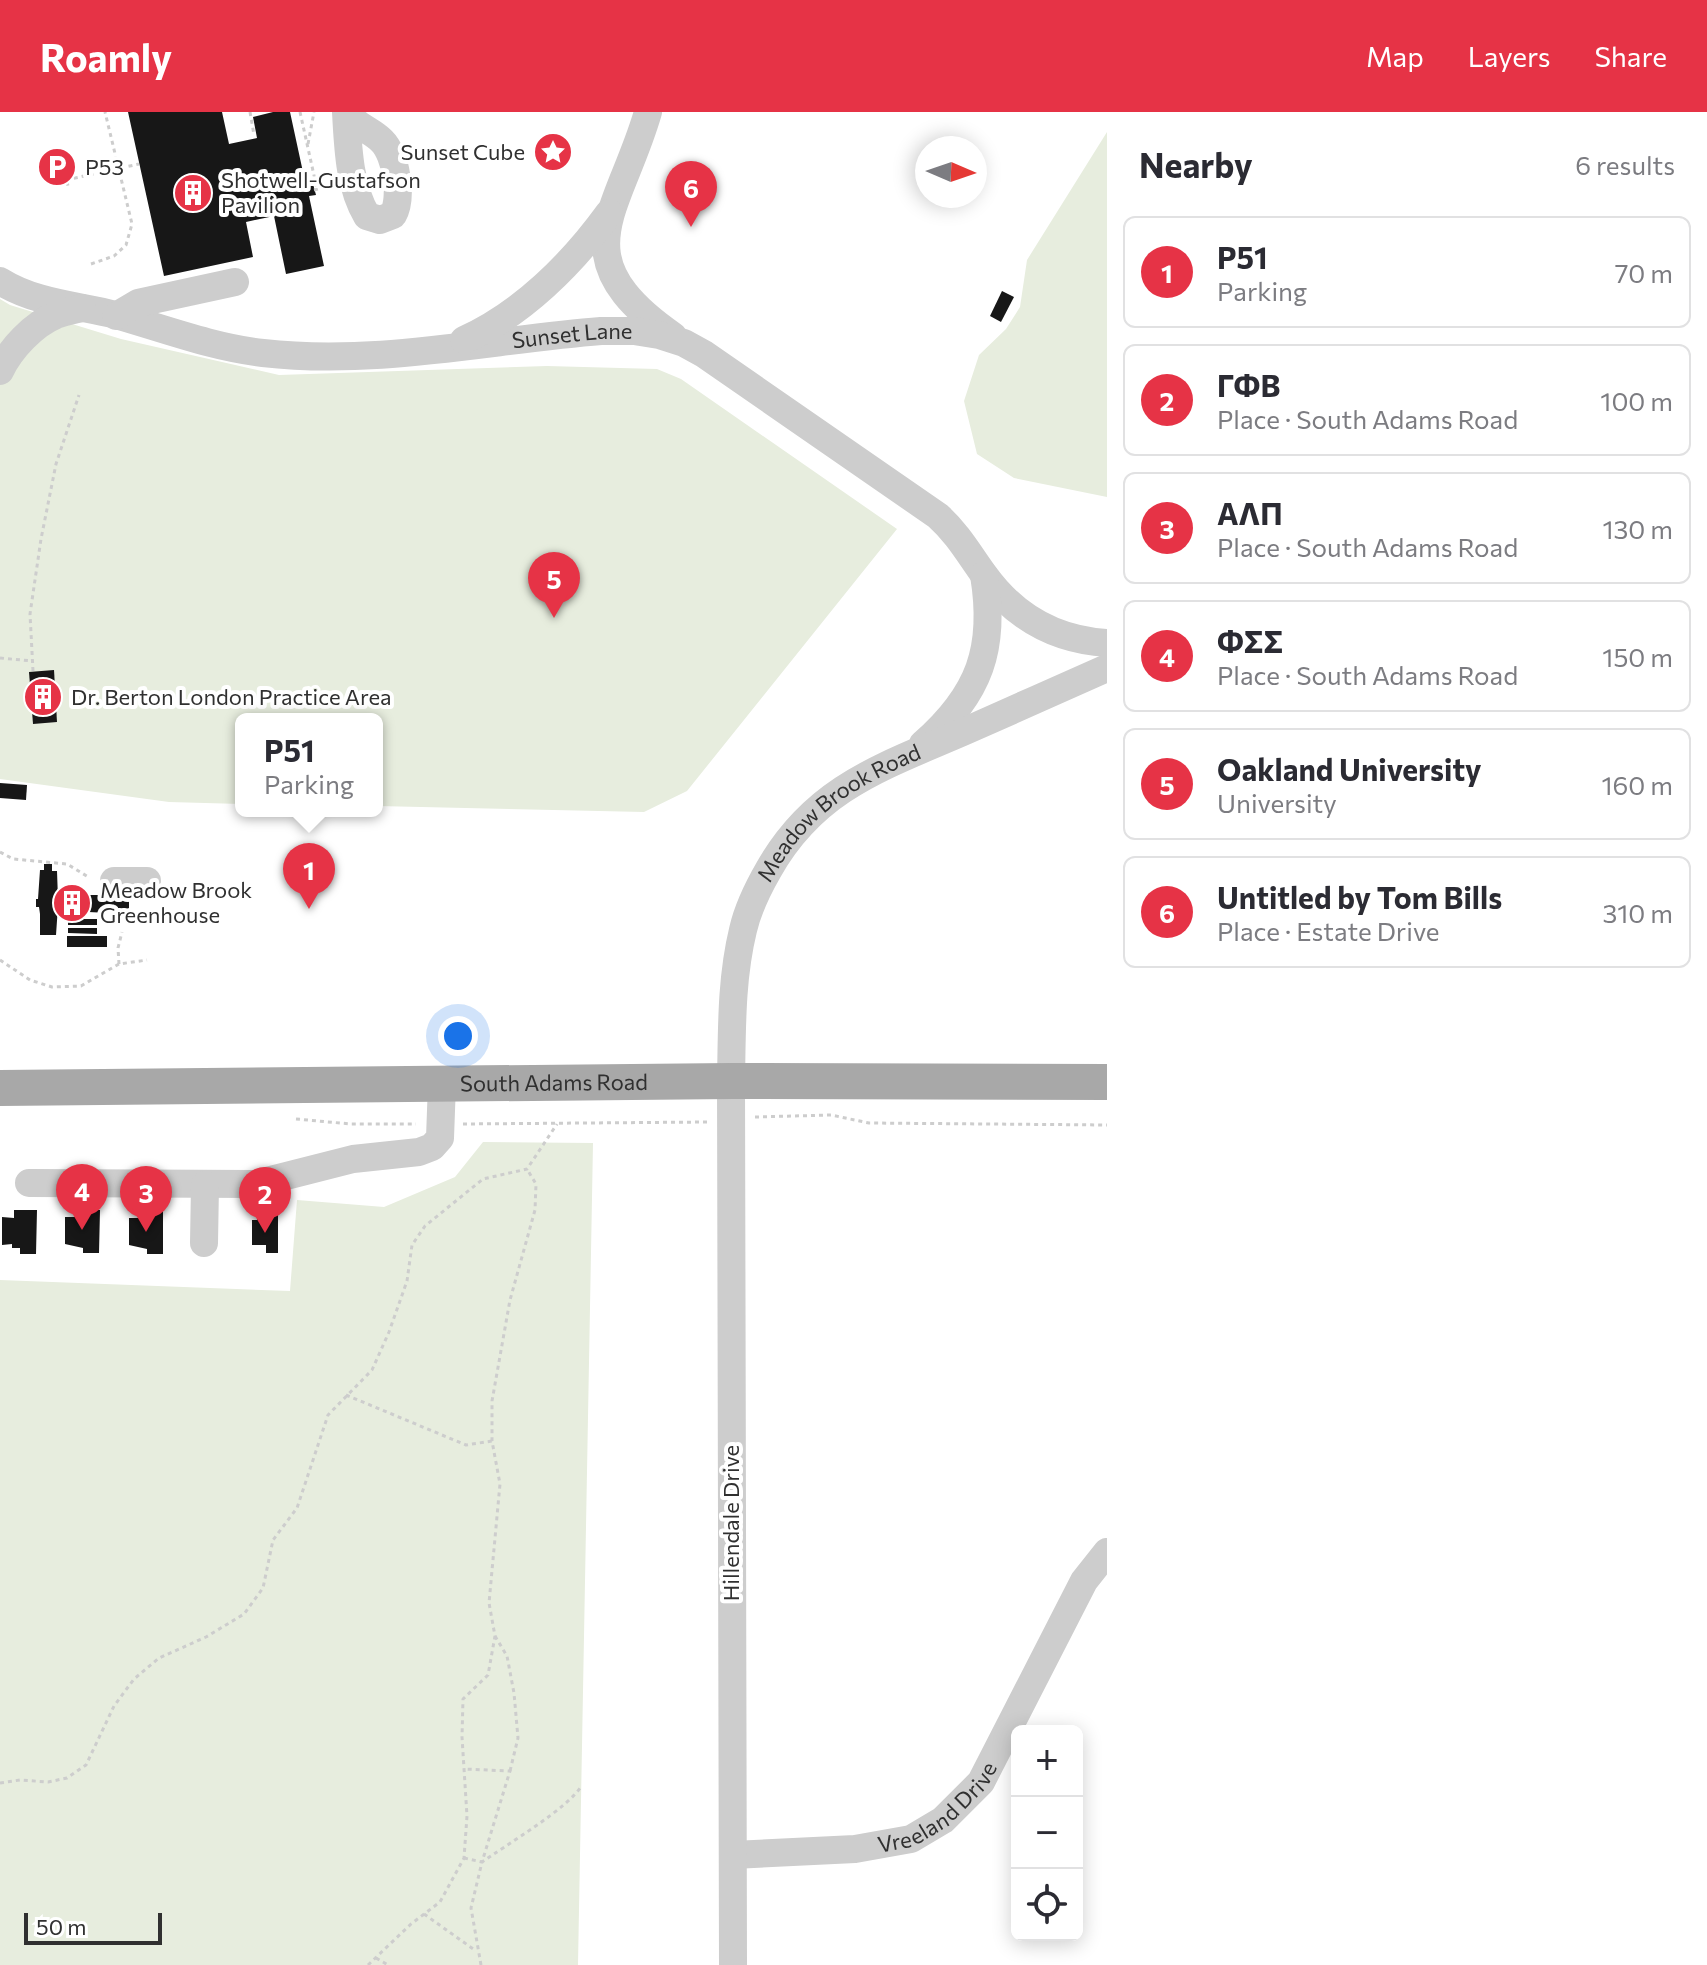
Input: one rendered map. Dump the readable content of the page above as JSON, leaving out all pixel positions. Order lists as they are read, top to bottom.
{
  "streets": {
    "main road": ["South Adams Road"],
    "street": [
      "Sunset Lane",
      "Meadow Brook Road",
      "Hillendale Drive",
      "Vreeland Drive"
    ]
  },
  "crossings": [
    ["Sunset Lane", "Meadow Brook Road"],
    ["Meadow Brook Road", "South Adams Road"],
    ["Meadow Brook Road", "Hillendale Drive"],
    ["South Adams Road", "Hillendale Drive"],
    ["Hillendale Drive", "Vreeland Drive"]
  ],
  "places": {
    "place": ["Sunset Cube"],
    "parking": ["P53"],
    "building": ["Shotwell-Gustafson Pavilion", "Dr. Berton London Practice Area", "Meadow Brook Greenhouse"]
  },
  "scale_bar": "50 m",
  "north": "right",
  "page": {
    "header": "Roamly",
    "nav": ["Map", "Layers", "Share"],
    "heading": ["Nearby", "6 results"],
    "pins": [
      "6",
      "5",
      "1",
      "4",
      "3",
      "2"
    ],
    "list": [
      {
        "mark": "1",
        "name": "P51",
        "note": "Parking",
        "value": "70 m"
      },
      {
        "mark": "2",
        "name": "ΓΦB",
        "note": "Place · South Adams Road",
        "value": "100 m"
      },
      {
        "mark": "3",
        "name": "AΛΠ",
        "note": "Place · South Adams Road",
        "value": "130 m"
      },
      {
        "mark": "4",
        "name": "ΦΣΣ",
        "note": "Place · South Adams Road",
        "value": "150 m"
      },
      {
        "mark": "5",
        "name": "Oakland University",
        "note": "University",
        "value": "160 m"
      },
      {
        "mark": "6",
        "name": "Untitled by Tom Bills",
        "note": "Place · Estate Drive",
        "value": "310 m"
      }
    ],
    "popup": ["P51", "Parking"],
    "map_buttons": ["+", "−"],
    "scale": "50 m"
  }
}
